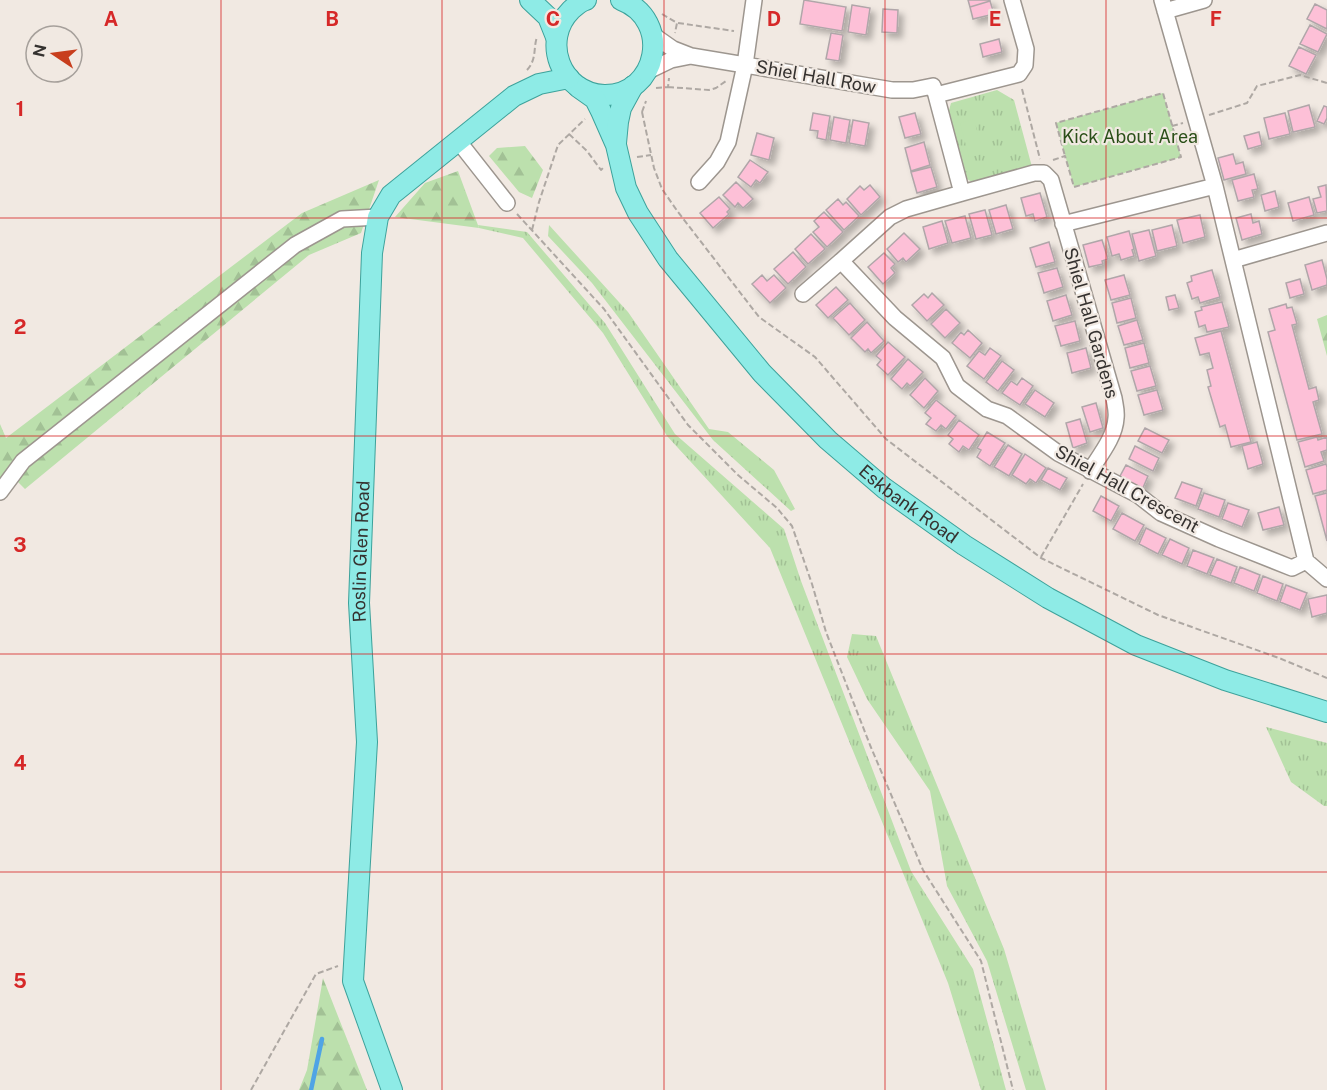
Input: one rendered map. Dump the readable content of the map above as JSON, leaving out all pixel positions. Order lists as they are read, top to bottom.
{
  "streets": {
    "main road": ["Eskbank Road", "Roslin Glen Road"],
    "street": ["Shiel Hall Row", "Shiel Hall Gardens", "Shiel Hall Crescent"]
  },
  "crossings": [
    ["Shiel Hall Gardens", "Shiel Hall Crescent"],
    ["Eskbank Road", "Roslin Glen Road"]
  ],
  "parks": ["Kick About Area"],
  "north": "left",
  "grid": {
    "columns": [
      "A",
      "B",
      "C",
      "D",
      "E",
      "F"
    ],
    "rows": [
      "1",
      "2",
      "3",
      "4",
      "5"
    ]
  }
}
